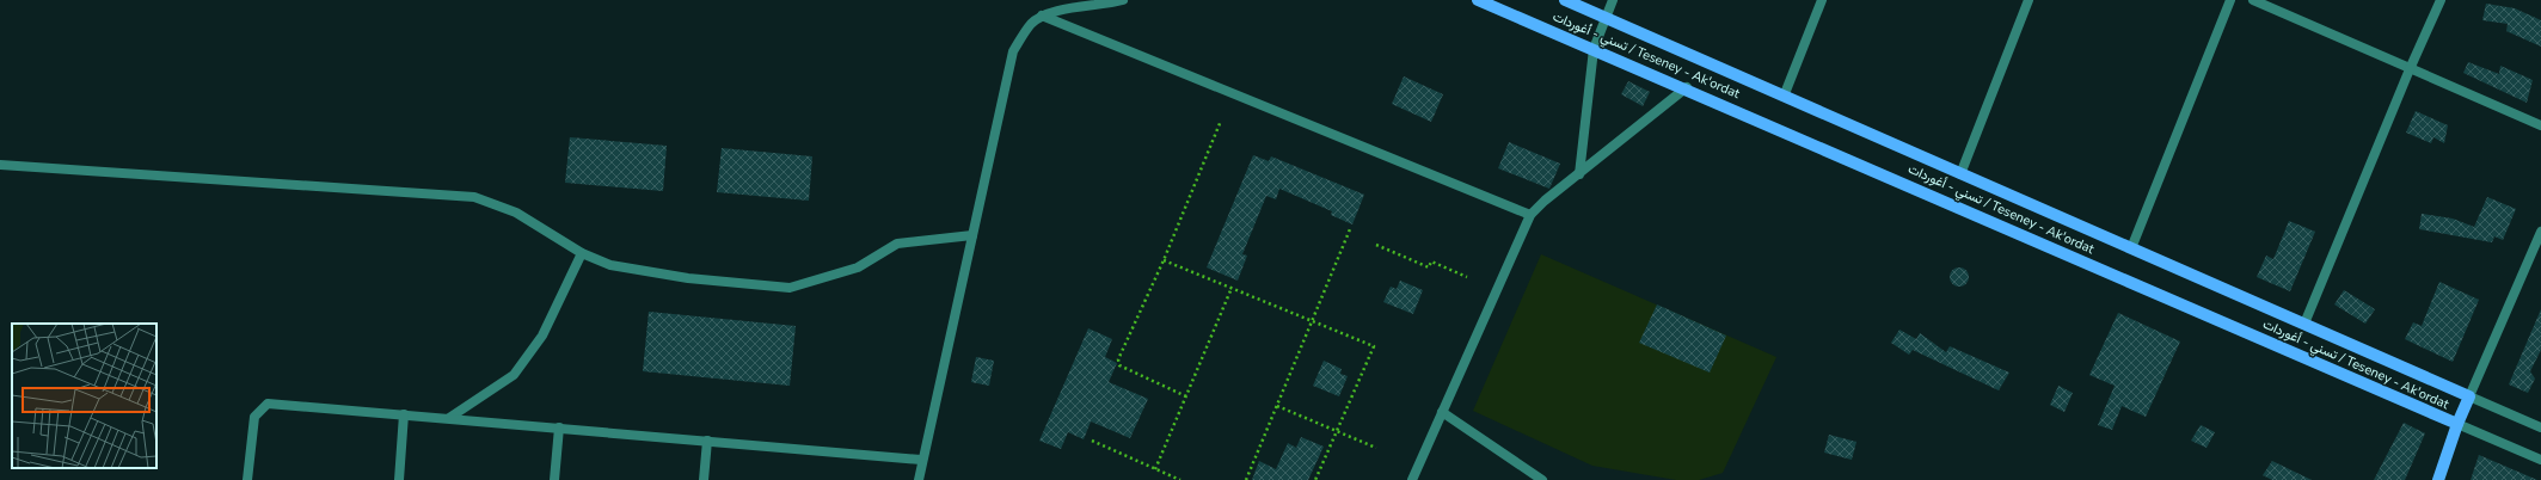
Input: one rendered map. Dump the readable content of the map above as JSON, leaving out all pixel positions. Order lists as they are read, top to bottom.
{
  "streets": {
    "main road": ["تسني - أغوردات / Teseney - Ak'ordat"]
  }
}
